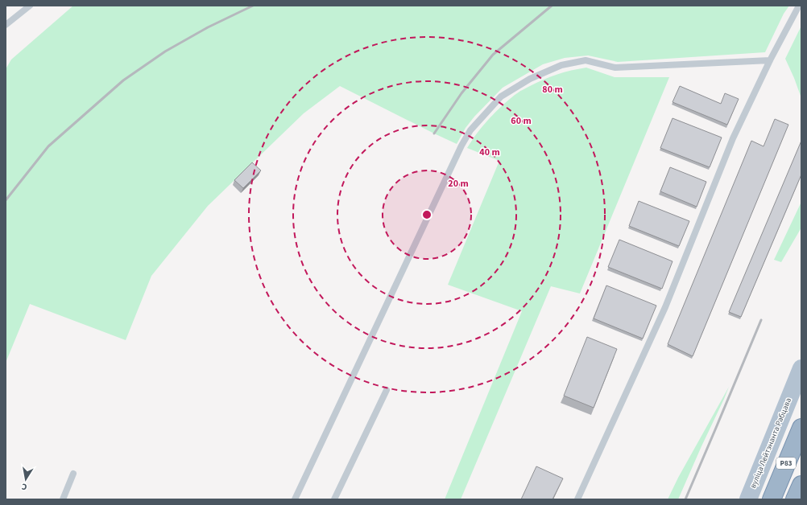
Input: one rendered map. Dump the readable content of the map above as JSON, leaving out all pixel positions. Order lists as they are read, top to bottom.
{
  "streets": {
    "highway": ["Р83"],
    "main road": ["вуліца Лейтэнанта Рабцава"]
  },
  "north": "bottom",
  "rings": [
    "80 m",
    "60 m",
    "40 m",
    "20 m"
  ]
}
